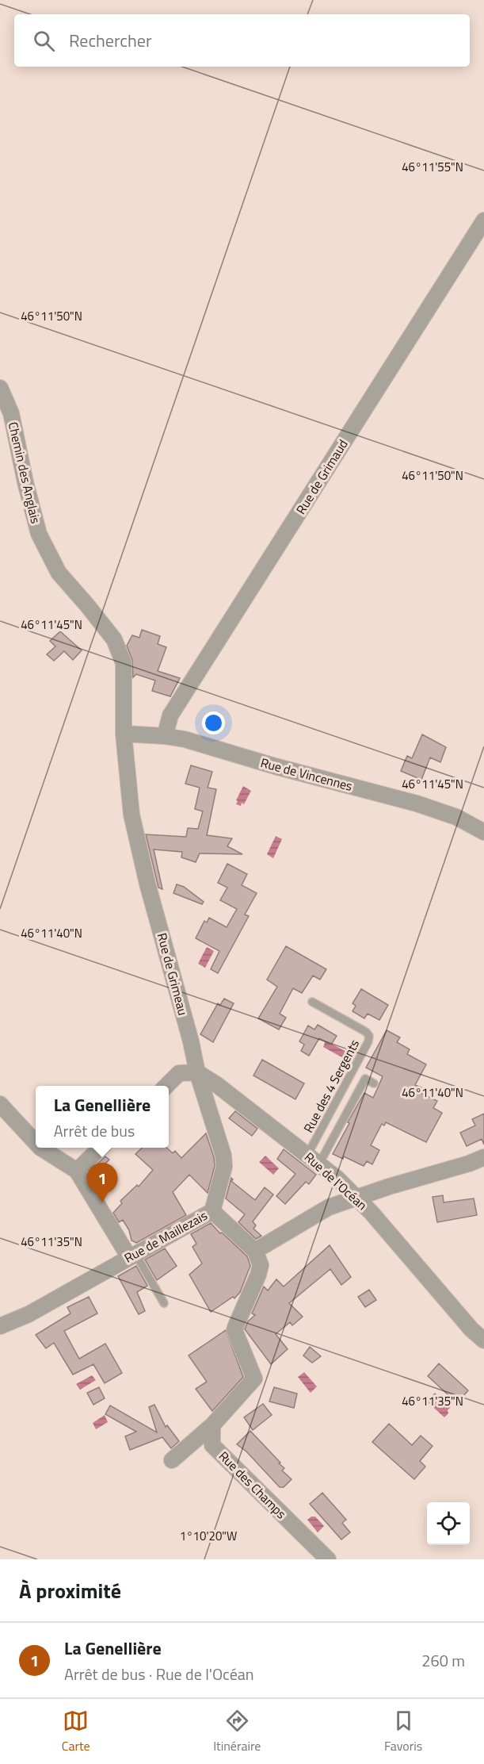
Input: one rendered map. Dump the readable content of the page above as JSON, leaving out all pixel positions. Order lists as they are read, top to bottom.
{
  "streets": {
    "street": [
      "Chemin des Anglais",
      "Rue de Grimaud",
      "Rue de Vincennes",
      "Rue de Grimeau",
      "Rue de l'Océan",
      "Rue de Maillezais",
      "Rue des Champs"
    ],
    "lane": ["Rue des 4 Sergents"]
  },
  "crossings": [
    ["Chemin des Anglais", "Rue de Vincennes"],
    ["Chemin des Anglais", "Rue de Grimeau"],
    ["Rue de Grimaud", "Rue de Vincennes"],
    ["Rue de Vincennes", "Rue de Grimeau"],
    ["Rue de Grimeau", "Rue de l'Océan"],
    ["Rue de Grimeau", "Rue de Maillezais"],
    ["Rue des 4 Sergents", "Rue de l'Océan"]
  ],
  "page": {
    "search": "Rechercher",
    "popup": ["La Genellière", "Arrêt de bus"],
    "pins": "1",
    "heading": "À proximité",
    "list": [
      {
        "mark": "1",
        "name": "La Genellière",
        "note": "Arrêt de bus · Rue de l'Océan",
        "value": "260 m"
      }
    ],
    "nav": ["Carte", "Itinéraire", "Favoris"]
  },
  "coordinates": [
    "46°11'55\"N",
    "46°11'50\"N",
    "46°11'45\"N",
    "46°11'40\"N",
    "46°11'35\"N",
    "1°10'20\"W"
  ]
}
